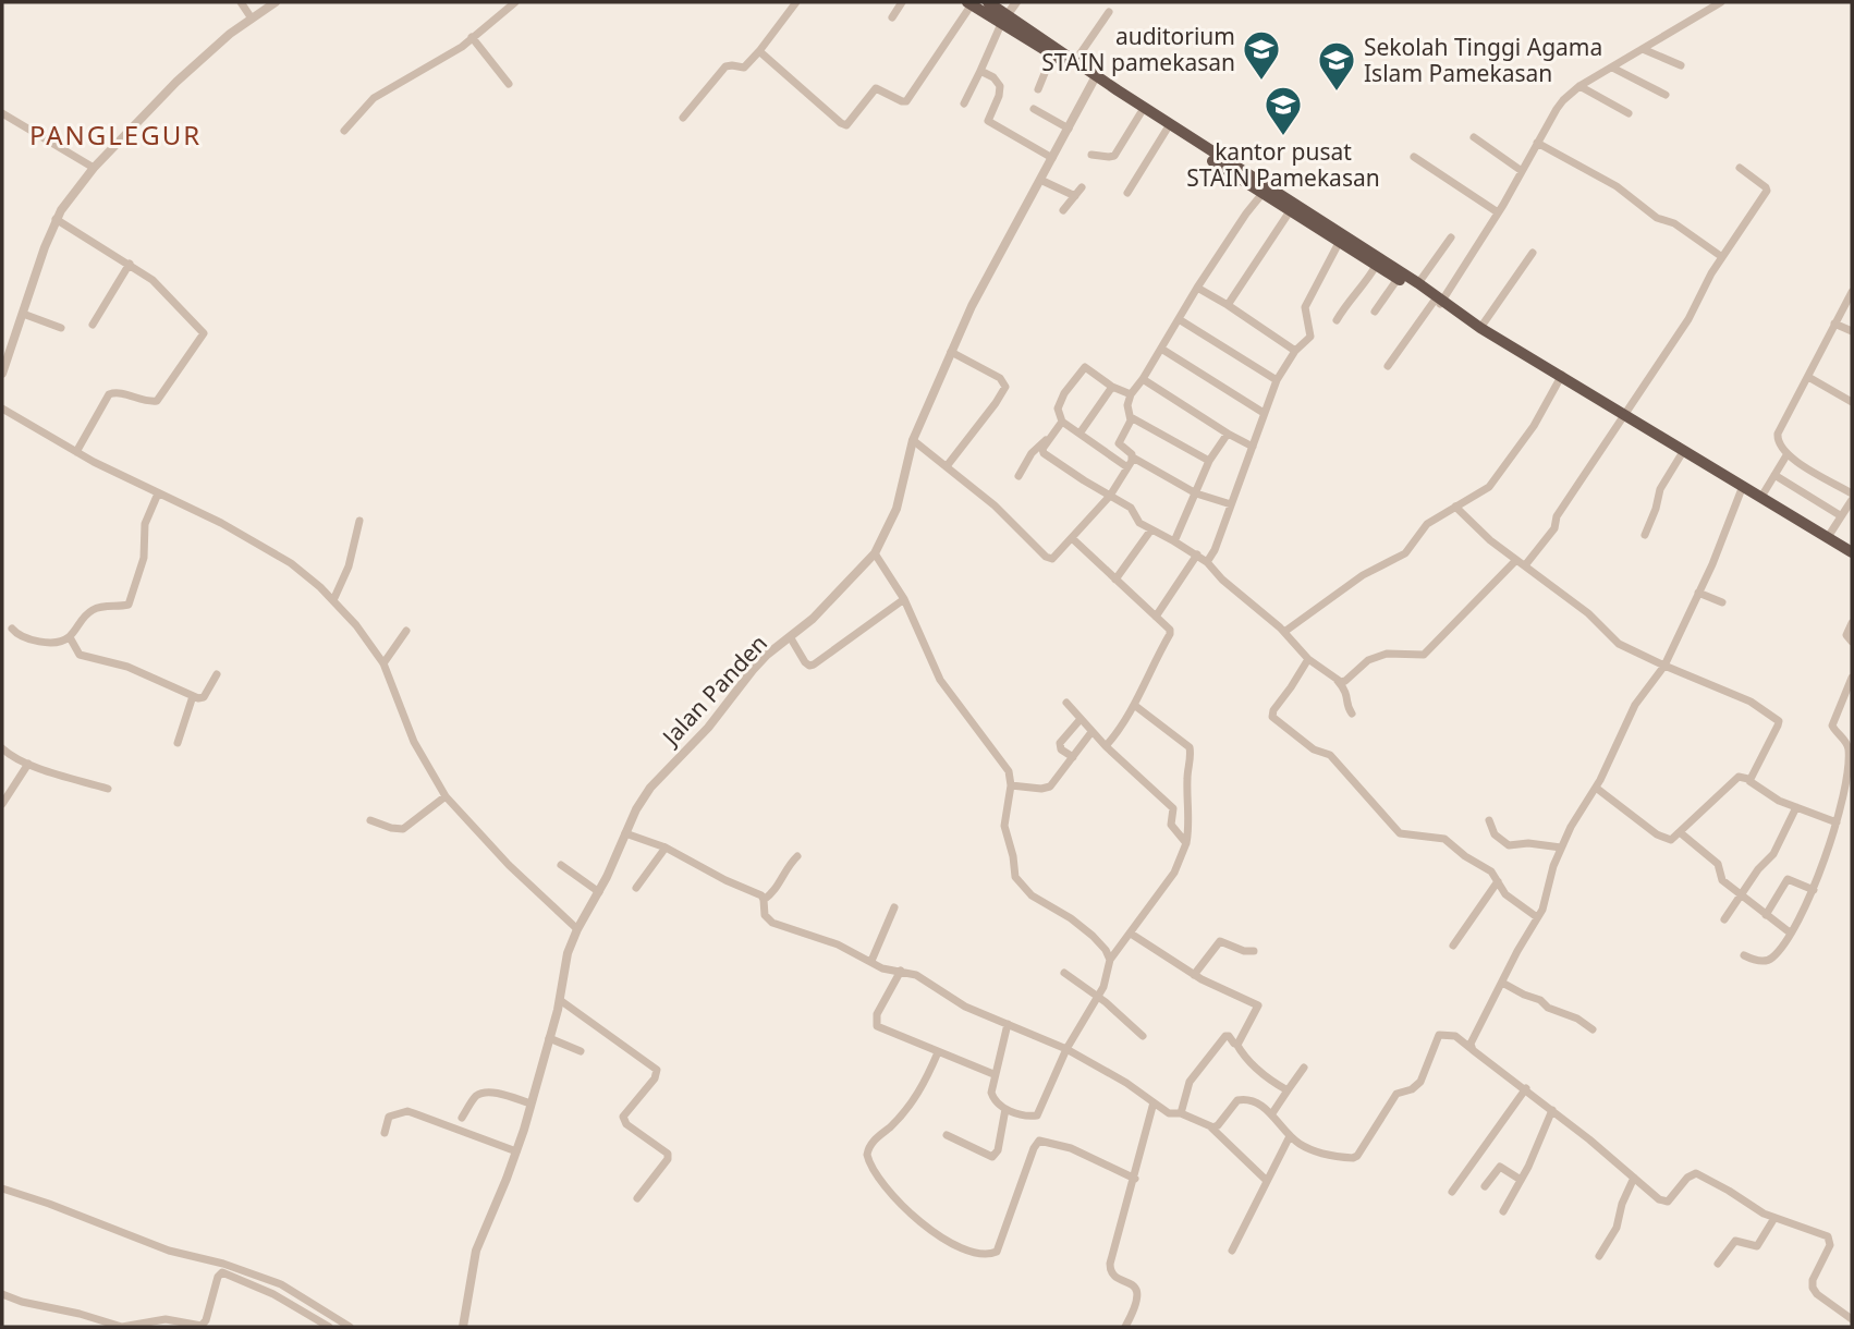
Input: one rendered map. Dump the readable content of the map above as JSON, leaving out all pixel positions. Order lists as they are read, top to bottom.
{
  "streets": {
    "street": ["Jalan Panden"]
  },
  "districts": ["PANGLEGUR"],
  "places": {
    "school or university": ["auditorium STAIN pamekasan", "Sekolah Tinggi Agama Islam Pamekasan", "kantor pusat STAIN Pamekasan"]
  }
}
